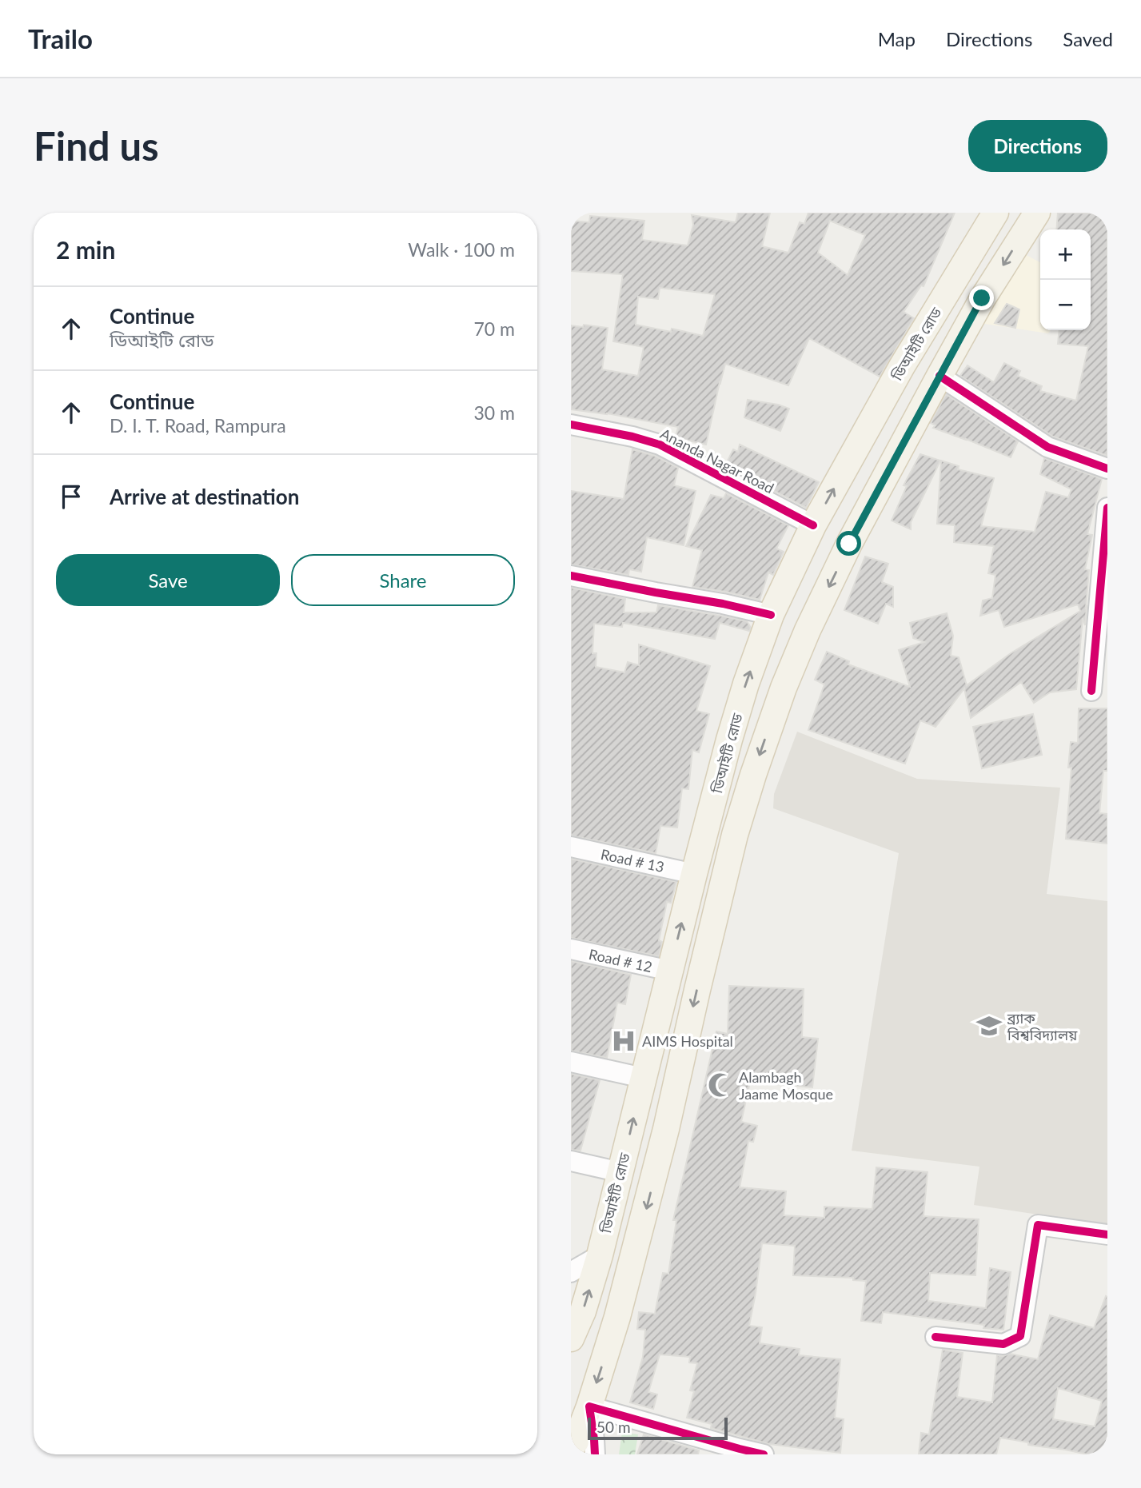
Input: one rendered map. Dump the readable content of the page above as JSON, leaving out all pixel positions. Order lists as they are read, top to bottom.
{
  "streets": {
    "main road": ["ডিআইটি রোড"],
    "street": ["Ananda Nagar Road", "Road # 13", "Road # 12"]
  },
  "crossings": [
    ["ডিআইটি রোড", "Ananda Nagar Road"],
    ["ডিআইটি রোড", "Road # 13"],
    ["ডিআইটি রোড", "Road # 12"]
  ],
  "places": {
    "school or university": ["ব্র্যাক বিশ্ববিদ্যালয়"],
    "hospital": ["AIMS Hospital"],
    "mosque": ["Alambagh Jaame Mosque"]
  },
  "scale_bar": "50 m",
  "page": {
    "header": "Trailo",
    "nav": ["Map", "Directions", "Saved"],
    "buttons": [
      "Directions",
      ["Save", "Share"]
    ],
    "title": "Find us",
    "heading": ["2 min", "Walk · 100 m"],
    "map_buttons": ["+", "−"],
    "list": [
      ["Continue", "ডিআইটি রোড", "70 m"],
      ["Continue", "D. I. T. Road, Rampura", "30 m"],
      "Arrive at destination"
    ],
    "scale": "50 m"
  }
}
